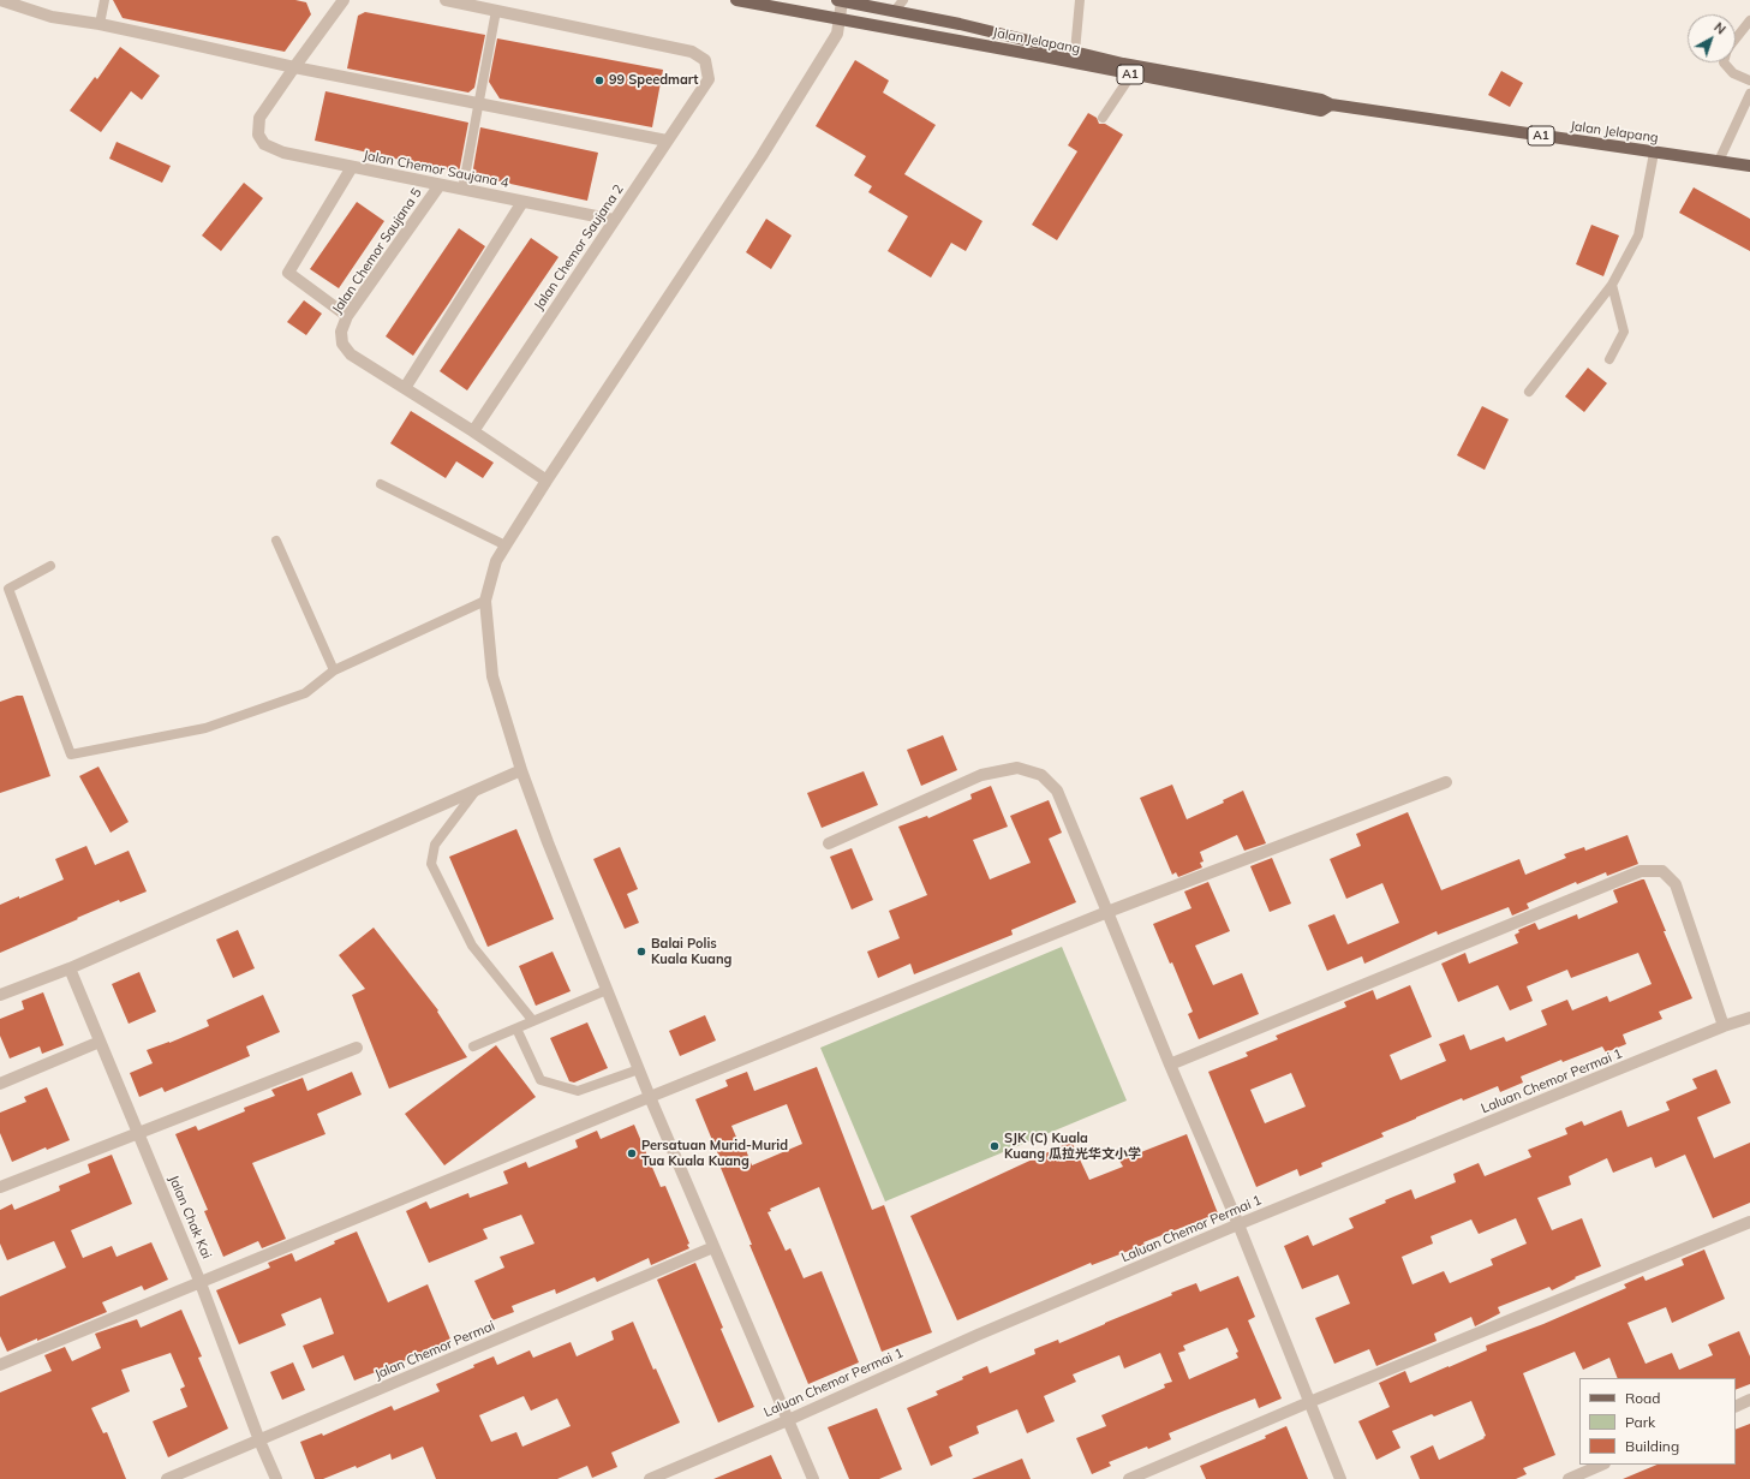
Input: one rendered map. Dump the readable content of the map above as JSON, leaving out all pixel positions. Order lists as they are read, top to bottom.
{
  "streets": {
    "main road": ["Jalan Jelapang", "A1"],
    "street": [
      "Jalan Chemor Saujana 4",
      "Jalan Chemor Saujana 2",
      "Jalan Chemor Saujana 5",
      "Laluan Chemor Permai 1",
      "Jalan Chak Kai",
      "Jalan Chemor Permai"
    ]
  },
  "crossings": [
    ["Jalan Chemor Saujana 4", "Jalan Chemor Saujana 2"],
    ["Jalan Chemor Saujana 4", "Jalan Chemor Saujana 5"],
    ["Jalan Chemor Saujana 2", "Jalan Chemor Saujana 5"],
    ["Jalan Chak Kai", "Jalan Chemor Permai"]
  ],
  "places": [
    "99 Speedmart",
    "Balai Polis Kuala Kuang",
    "SJK (C) Kuala Kuang 瓜拉光华文小学",
    "Persatuan Murid-Murid Tua Kuala Kuang"
  ],
  "legend": ["Road", "Park", "Building"],
  "north": "top right"
}
